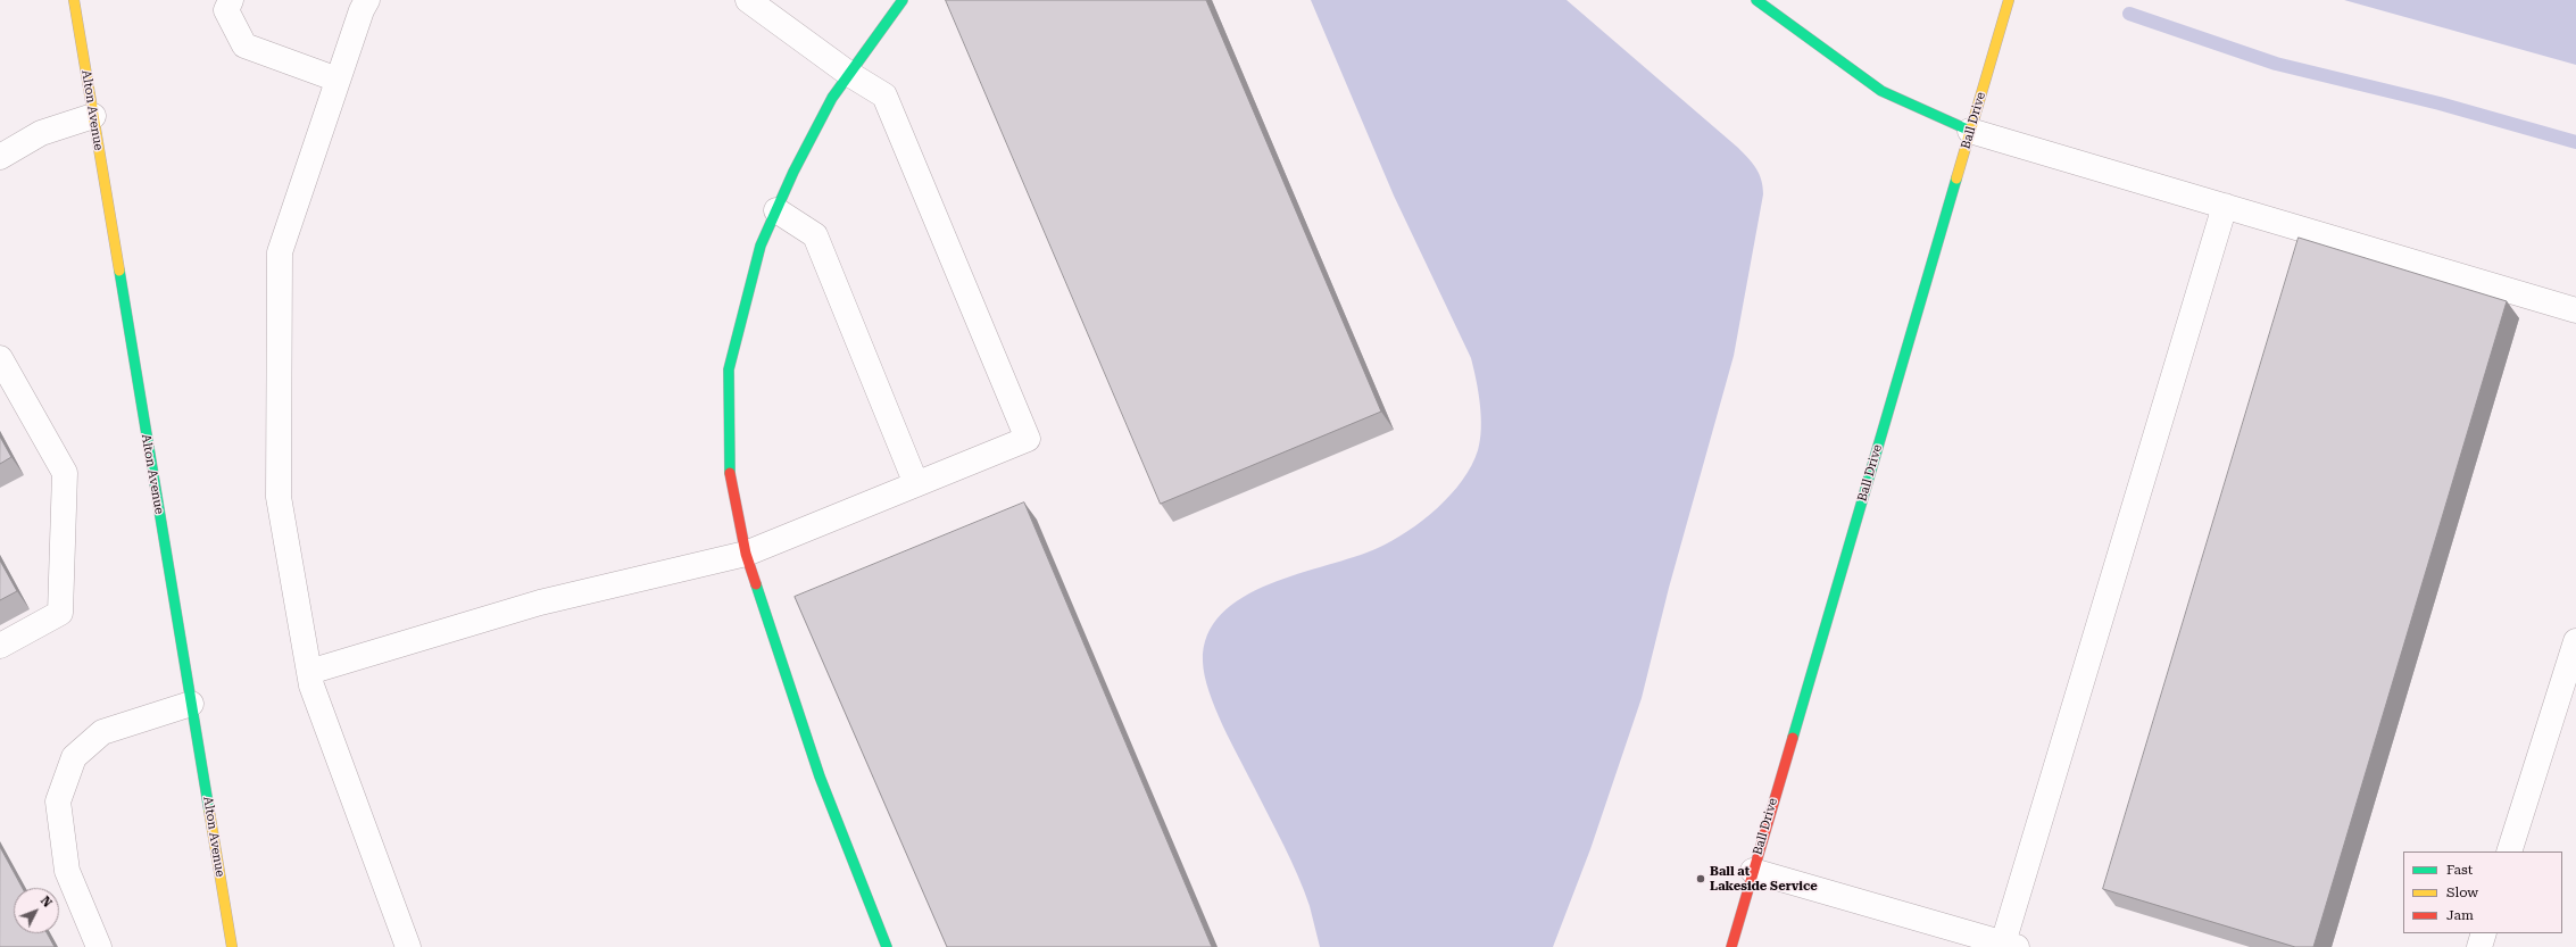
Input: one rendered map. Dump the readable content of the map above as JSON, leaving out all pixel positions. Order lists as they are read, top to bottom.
{
  "streets": {
    "street": ["Alton Avenue", "Ball Drive"]
  },
  "places": ["Ball at Lakeside Service"],
  "legend": ["Fast", "Slow", "Jam"],
  "north": "top right"
}
